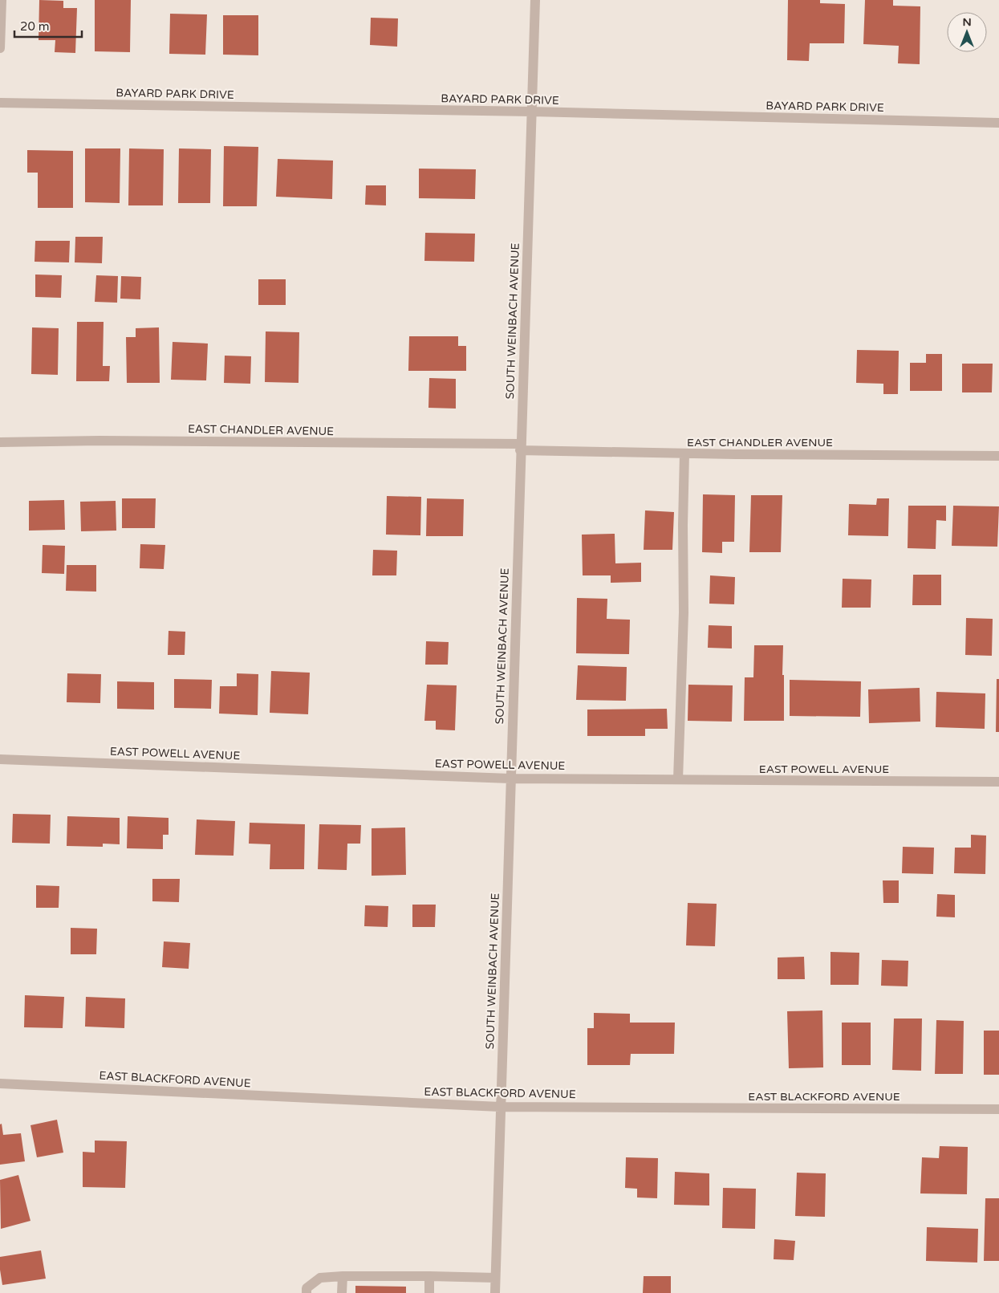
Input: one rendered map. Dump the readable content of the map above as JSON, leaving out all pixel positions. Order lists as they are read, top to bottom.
{
  "streets": {
    "street": [
      "BAYARD PARK DRIVE",
      "SOUTH WEINBACH AVENUE",
      "EAST CHANDLER AVENUE",
      "EAST POWELL AVENUE",
      "EAST BLACKFORD AVENUE"
    ]
  },
  "crossings": [
    ["BAYARD PARK DRIVE", "SOUTH WEINBACH AVENUE"],
    ["SOUTH WEINBACH AVENUE", "EAST CHANDLER AVENUE"],
    ["SOUTH WEINBACH AVENUE", "EAST POWELL AVENUE"],
    ["SOUTH WEINBACH AVENUE", "EAST BLACKFORD AVENUE"]
  ],
  "scale_bar": "20 m",
  "north": "top"
}
